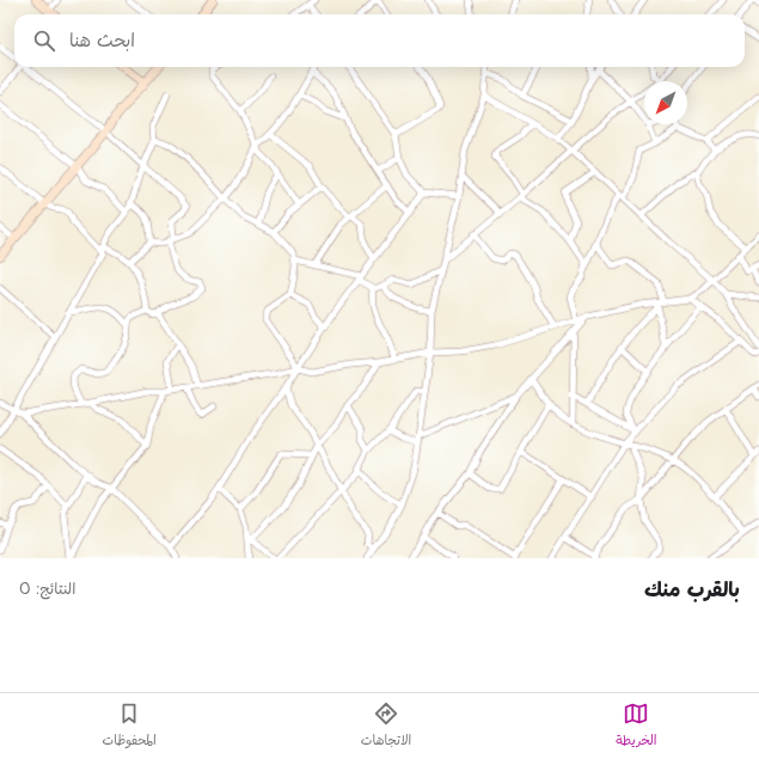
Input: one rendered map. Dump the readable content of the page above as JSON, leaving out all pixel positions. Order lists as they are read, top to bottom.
{
  "north": "bottom left",
  "page": {
    "search": "ابحث هنا",
    "heading": ["بالقرب منك", "النتائج: 0"],
    "nav": ["الخريطة", "الاتجاهات", "المحفوظات"]
  }
}
